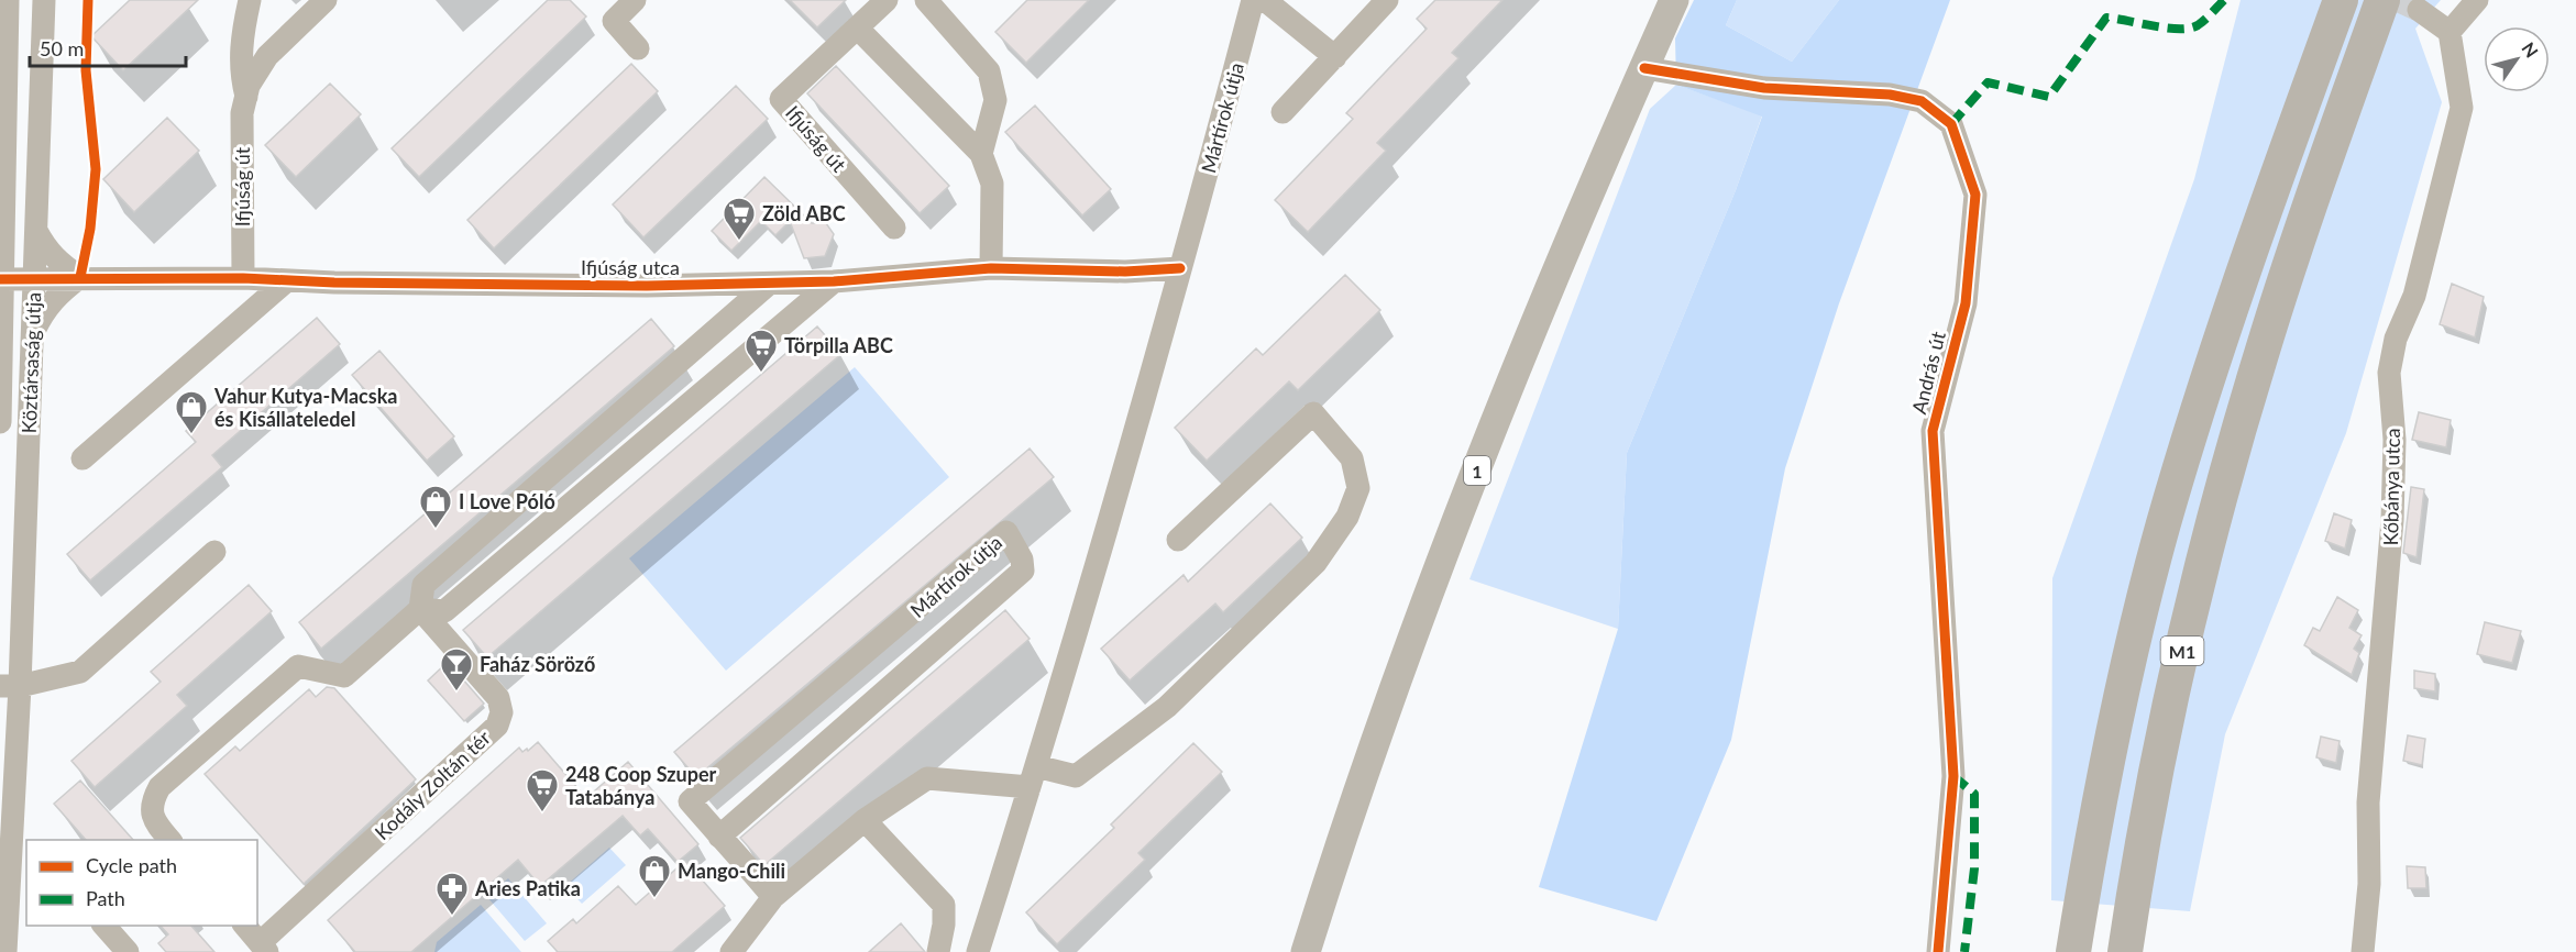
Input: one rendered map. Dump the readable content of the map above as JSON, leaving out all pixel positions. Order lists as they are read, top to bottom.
{
  "streets": {
    "highway": ["M1"],
    "main road": ["1"],
    "street": [
      "Mártírok útja",
      "Ifjúság út",
      "Ifjúság utca",
      "Köztársaság útja",
      "András út",
      "Kőbánya utca",
      "Kodály Zoltán tér"
    ]
  },
  "crossings": [
    ["Mártírok útja", "Ifjúság utca"],
    ["Ifjúság út", "Ifjúság utca"],
    ["András út", "1"]
  ],
  "places": {
    "supermarket": ["Zöld ABC", "Törpilla ABC", "248 Coop Szuper Tatabánya"],
    "shop": ["Vahur Kutya-Macska és Kisállateledel", "I Love Póló", "Mango-Chili"],
    "bar": ["Faház Söröző"],
    "pharmacy": ["Aries Patika"]
  },
  "legend": ["Cycle path", "Path"],
  "scale_bar": "50 m",
  "north": "top right"
}
